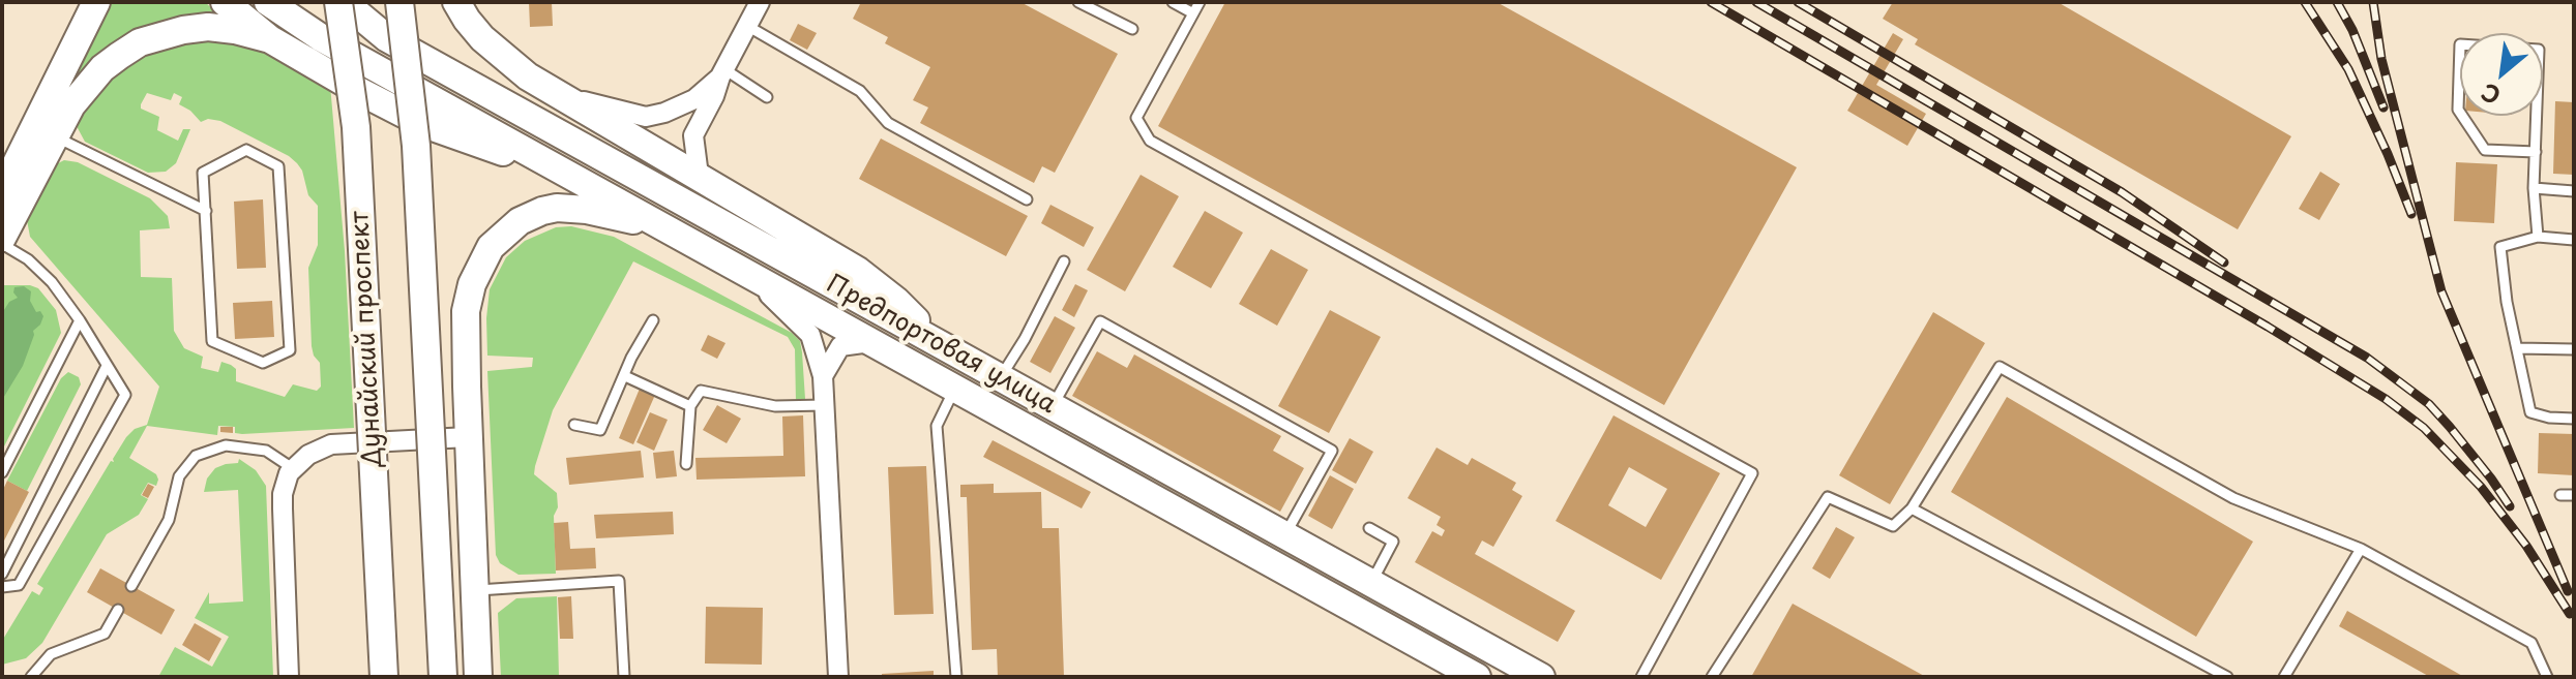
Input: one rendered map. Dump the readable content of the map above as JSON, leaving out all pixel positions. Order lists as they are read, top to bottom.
{
  "streets": {
    "main road": ["Дунайский проспект", "Предпортовая улица"]
  },
  "crossings": [
    ["Дунайский проспект", "Предпортовая улица"]
  ],
  "north": "bottom left"
}
